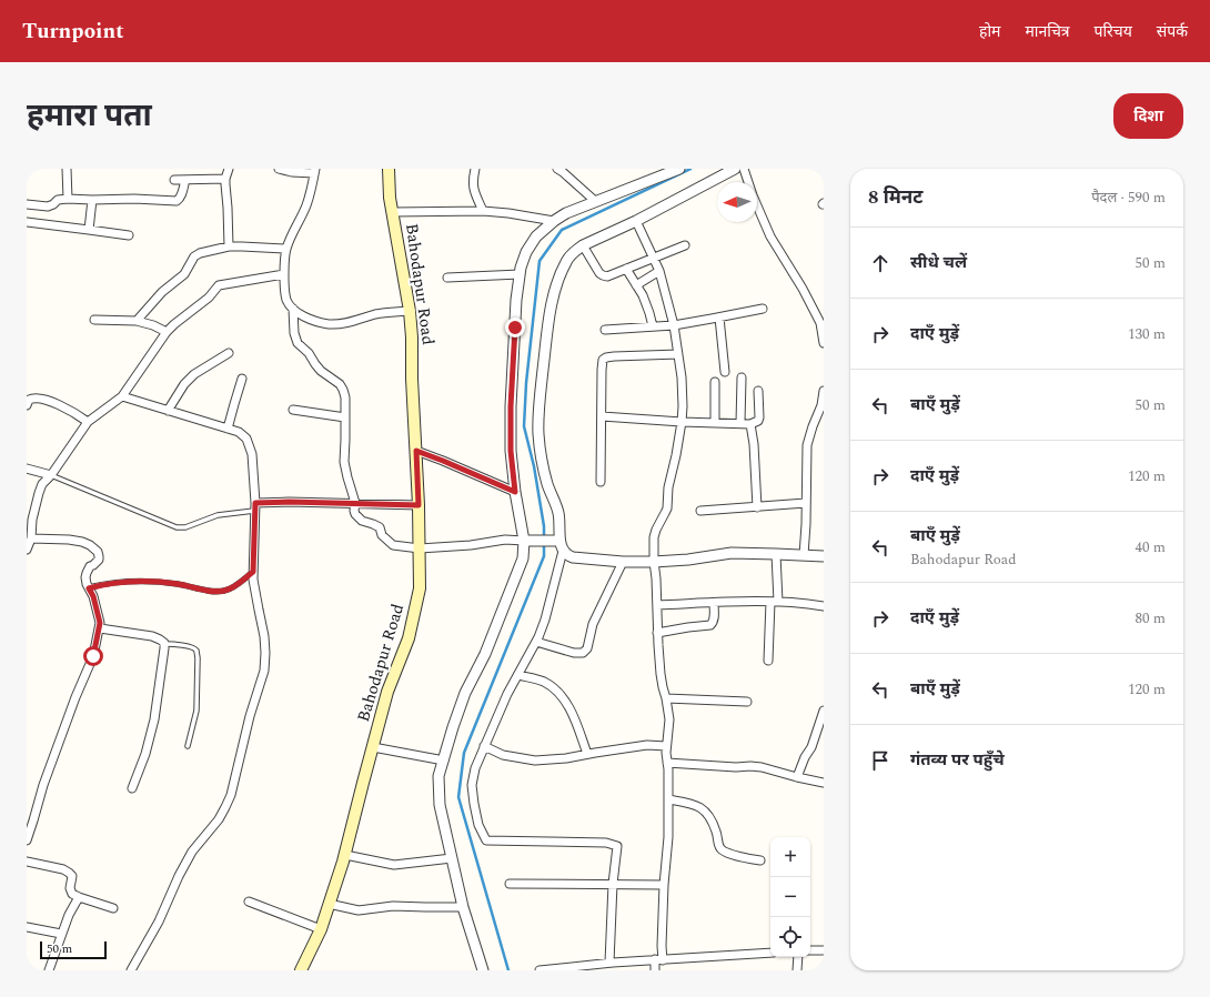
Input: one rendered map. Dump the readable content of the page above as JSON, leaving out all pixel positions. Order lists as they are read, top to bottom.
{
  "streets": {
    "main road": ["Bahodapur Road"]
  },
  "scale_bar": "50 m",
  "north": "left",
  "page": {
    "header": "Turnpoint",
    "nav": [
      "होम",
      "मानचित्र",
      "परिचय",
      "संपर्क"
    ],
    "title": "हमारा पता",
    "buttons": "दिशा",
    "heading": ["8 मिनट", "पैदल · 590 m"],
    "list": [
      ["सीधे चलें", "50 m"],
      ["दाएँ मुड़ें", "130 m"],
      ["बाएँ मुड़ें", "50 m"],
      ["दाएँ मुड़ें", "120 m"],
      ["बाएँ मुड़ें", "Bahodapur Road", "40 m"],
      ["दाएँ मुड़ें", "80 m"],
      ["बाएँ मुड़ें", "120 m"],
      "गंतव्य पर पहुँचे"
    ],
    "map_buttons": ["+", "−"],
    "scale": "50 m"
  }
}
